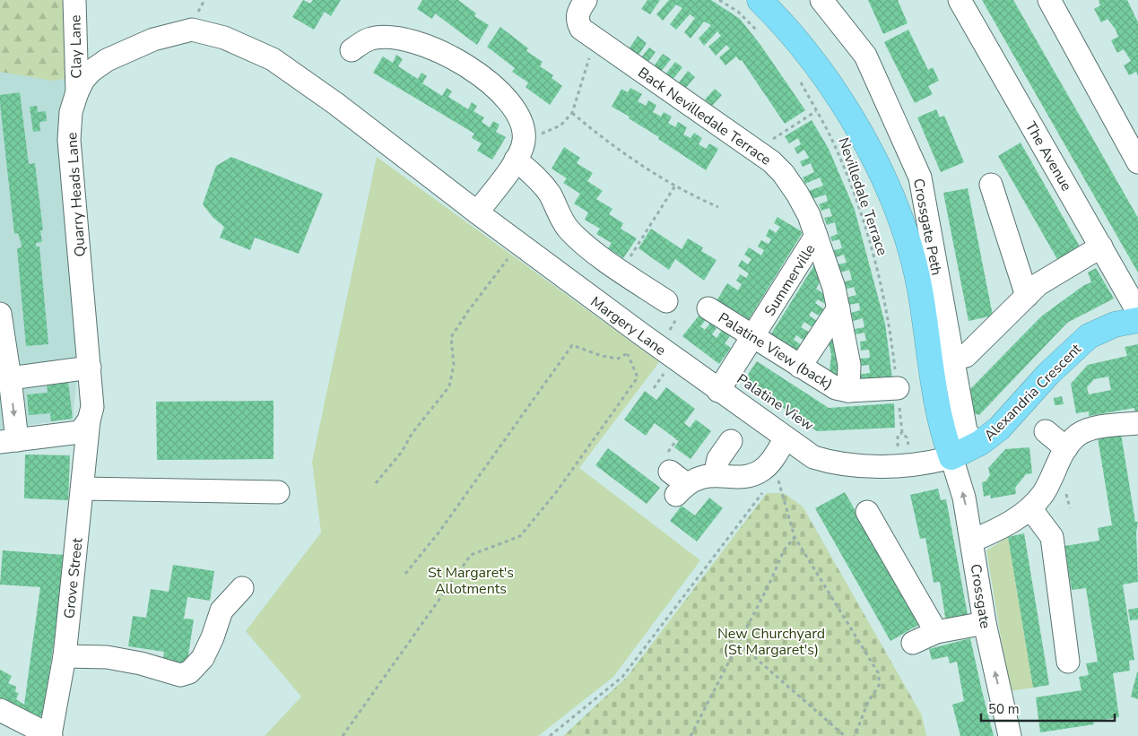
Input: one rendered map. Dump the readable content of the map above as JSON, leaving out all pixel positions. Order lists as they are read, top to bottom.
{
  "streets": {
    "highway": ["Alexandria Crescent"],
    "street": [
      "Clay Lane",
      "Back Nevilledale Terrace",
      "The Avenue",
      "Quarry Heads Lane",
      "Crossgate Peth",
      "Summerville",
      "Margery Lane",
      "Palatine View (back)",
      "Grove Street",
      "Crossgate"
    ],
    "path": ["Nevilledale Terrace"]
  },
  "crossings": [
    ["Clay Lane", "Quarry Heads Lane"],
    ["Back Nevilledale Terrace", "Summerville"],
    ["Back Nevilledale Terrace", "Palatine View (back)"],
    ["Quarry Heads Lane", "Margery Lane"],
    ["Quarry Heads Lane", "Grove Street"],
    ["Nevilledale Terrace", "Palatine View (back)"],
    ["Crossgate Peth", "Alexandria Crescent"],
    ["Summerville", "Margery Lane"],
    ["Summerville", "Palatine View (back)"],
    ["Margery Lane", "Alexandria Crescent"],
    ["Margery Lane", "Crossgate"],
    ["Alexandria Crescent", "Crossgate"]
  ],
  "parks": ["St Margaret's Allotments", "New Churchyard (St Margaret's)"],
  "scale_bar": "50 m"
}
